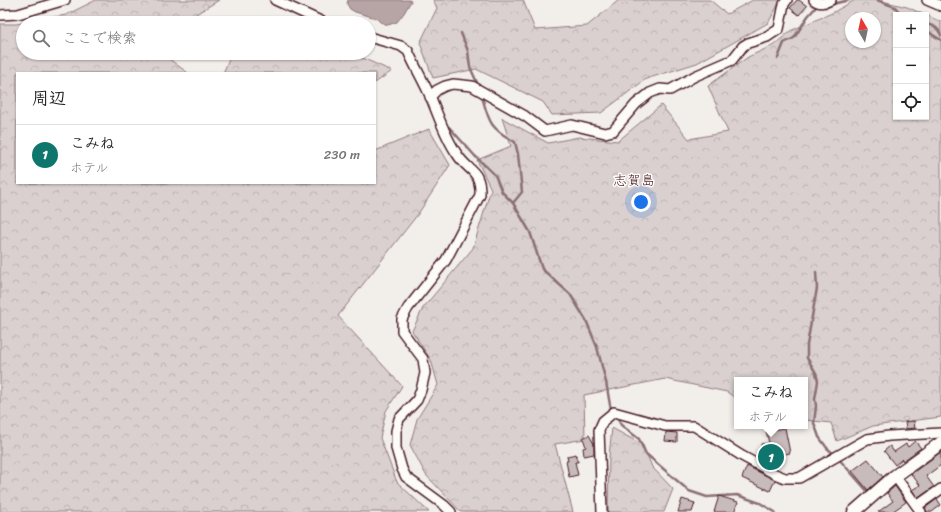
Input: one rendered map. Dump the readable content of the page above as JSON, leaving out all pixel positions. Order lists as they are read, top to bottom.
{
  "districts": ["志賀島"],
  "north": "top",
  "page": {
    "map_buttons": ["+", "−"],
    "search": "ここで検索",
    "heading": "周辺",
    "list": [
      {
        "mark": "1",
        "name": "こみね",
        "note": "ホテル",
        "value": "230 m"
      }
    ],
    "popup": ["こみね", "ホテル"],
    "pins": "1"
  }
}
